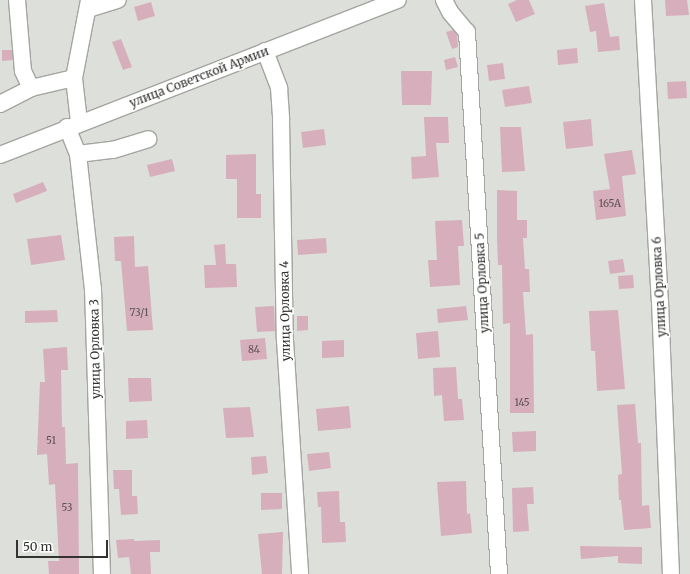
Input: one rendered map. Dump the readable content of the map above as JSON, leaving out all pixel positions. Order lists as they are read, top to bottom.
{
  "streets": {
    "street": [
      "улица Советской Армии",
      "улица Орловка 5",
      "улица Орловка 6",
      "улица Орловка 4",
      "улица Орловка 3"
    ]
  },
  "crossings": [
    ["улица Советской Армии", "улица Орловка 4"],
    ["улица Советской Армии", "улица Орловка 3"]
  ],
  "house_numbers": [
    "165А",
    "73/1",
    "84",
    "145",
    "51",
    "53"
  ],
  "scale_bar": "50 m"
}
